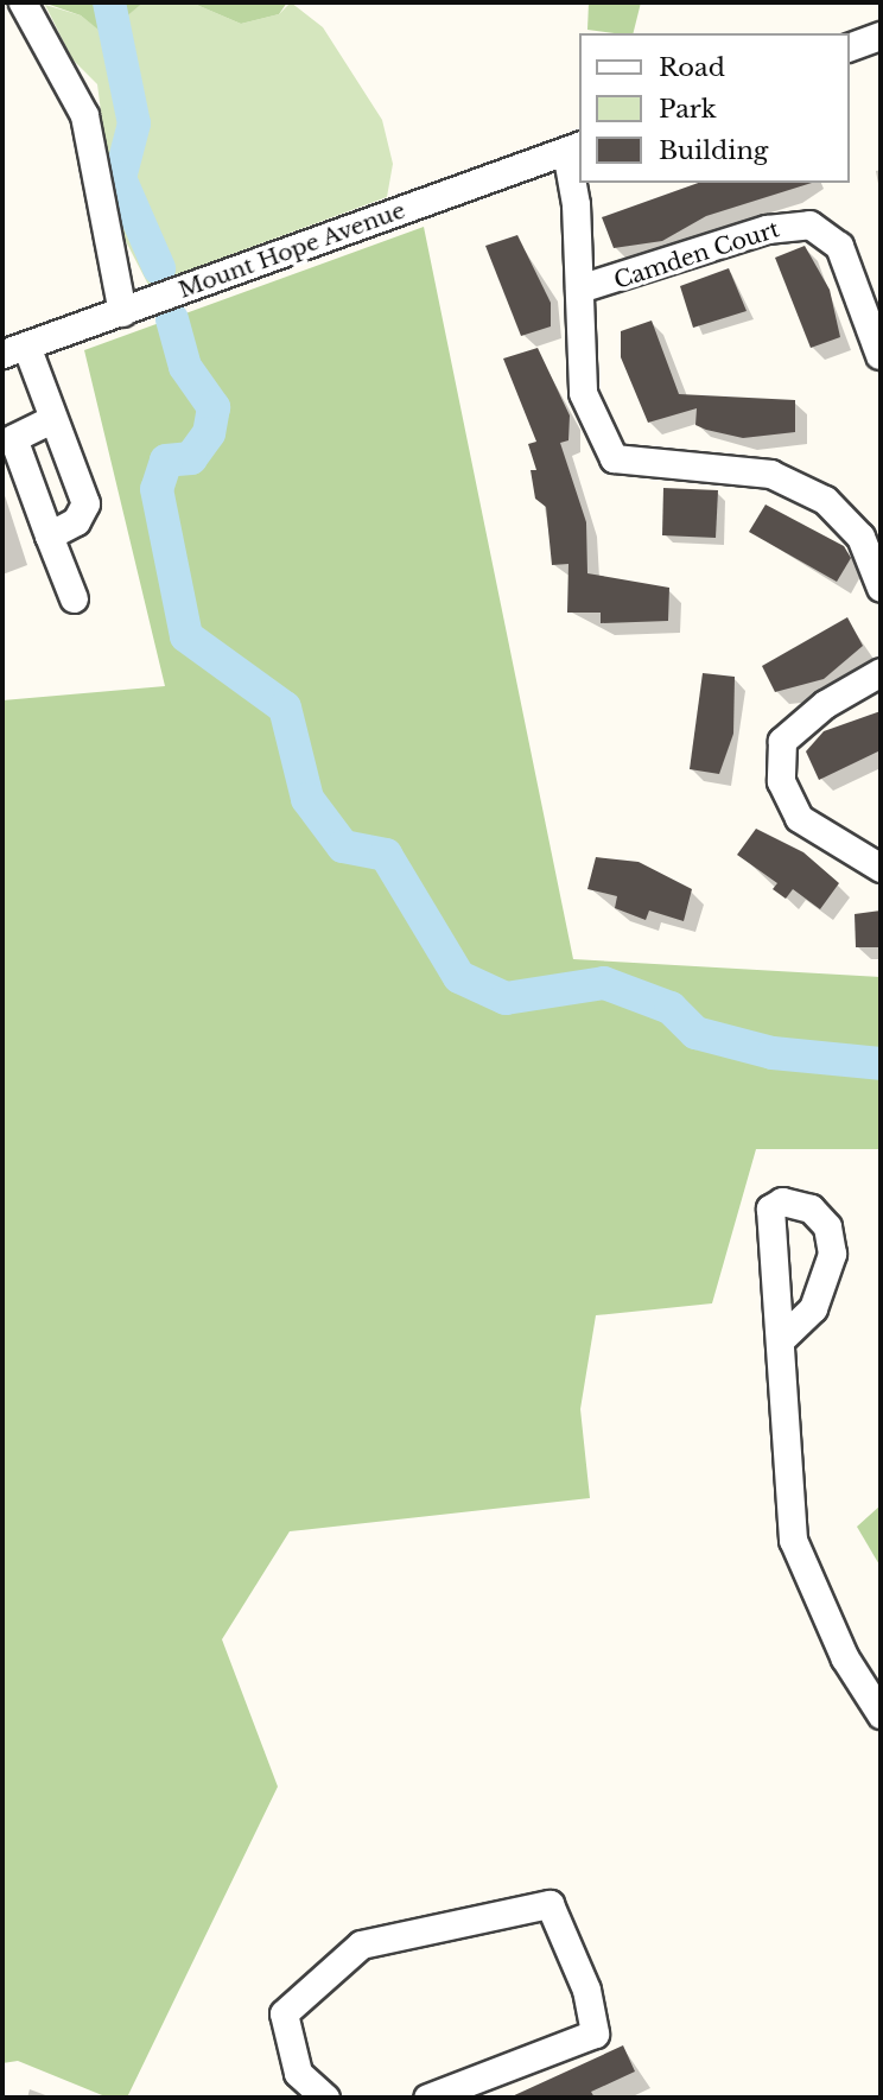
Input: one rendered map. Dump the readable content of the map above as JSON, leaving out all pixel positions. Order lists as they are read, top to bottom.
{
  "streets": {
    "street": ["Mount Hope Avenue", "Camden Court"]
  },
  "legend": ["Road", "Park", "Building"]
}
